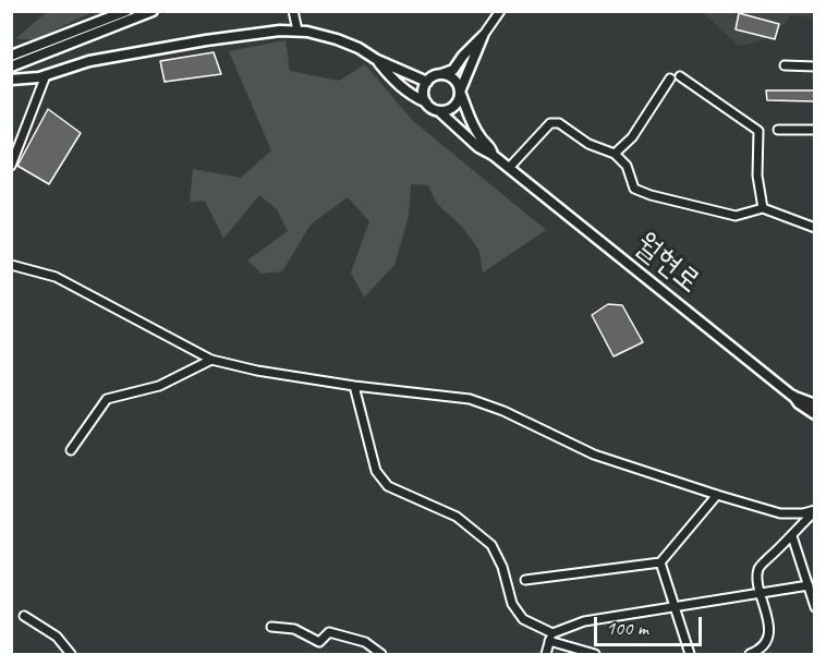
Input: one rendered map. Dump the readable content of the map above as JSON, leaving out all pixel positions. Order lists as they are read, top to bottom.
{
  "streets": {
    "main road": ["월현로"]
  },
  "scale_bar": "100 m"
}
